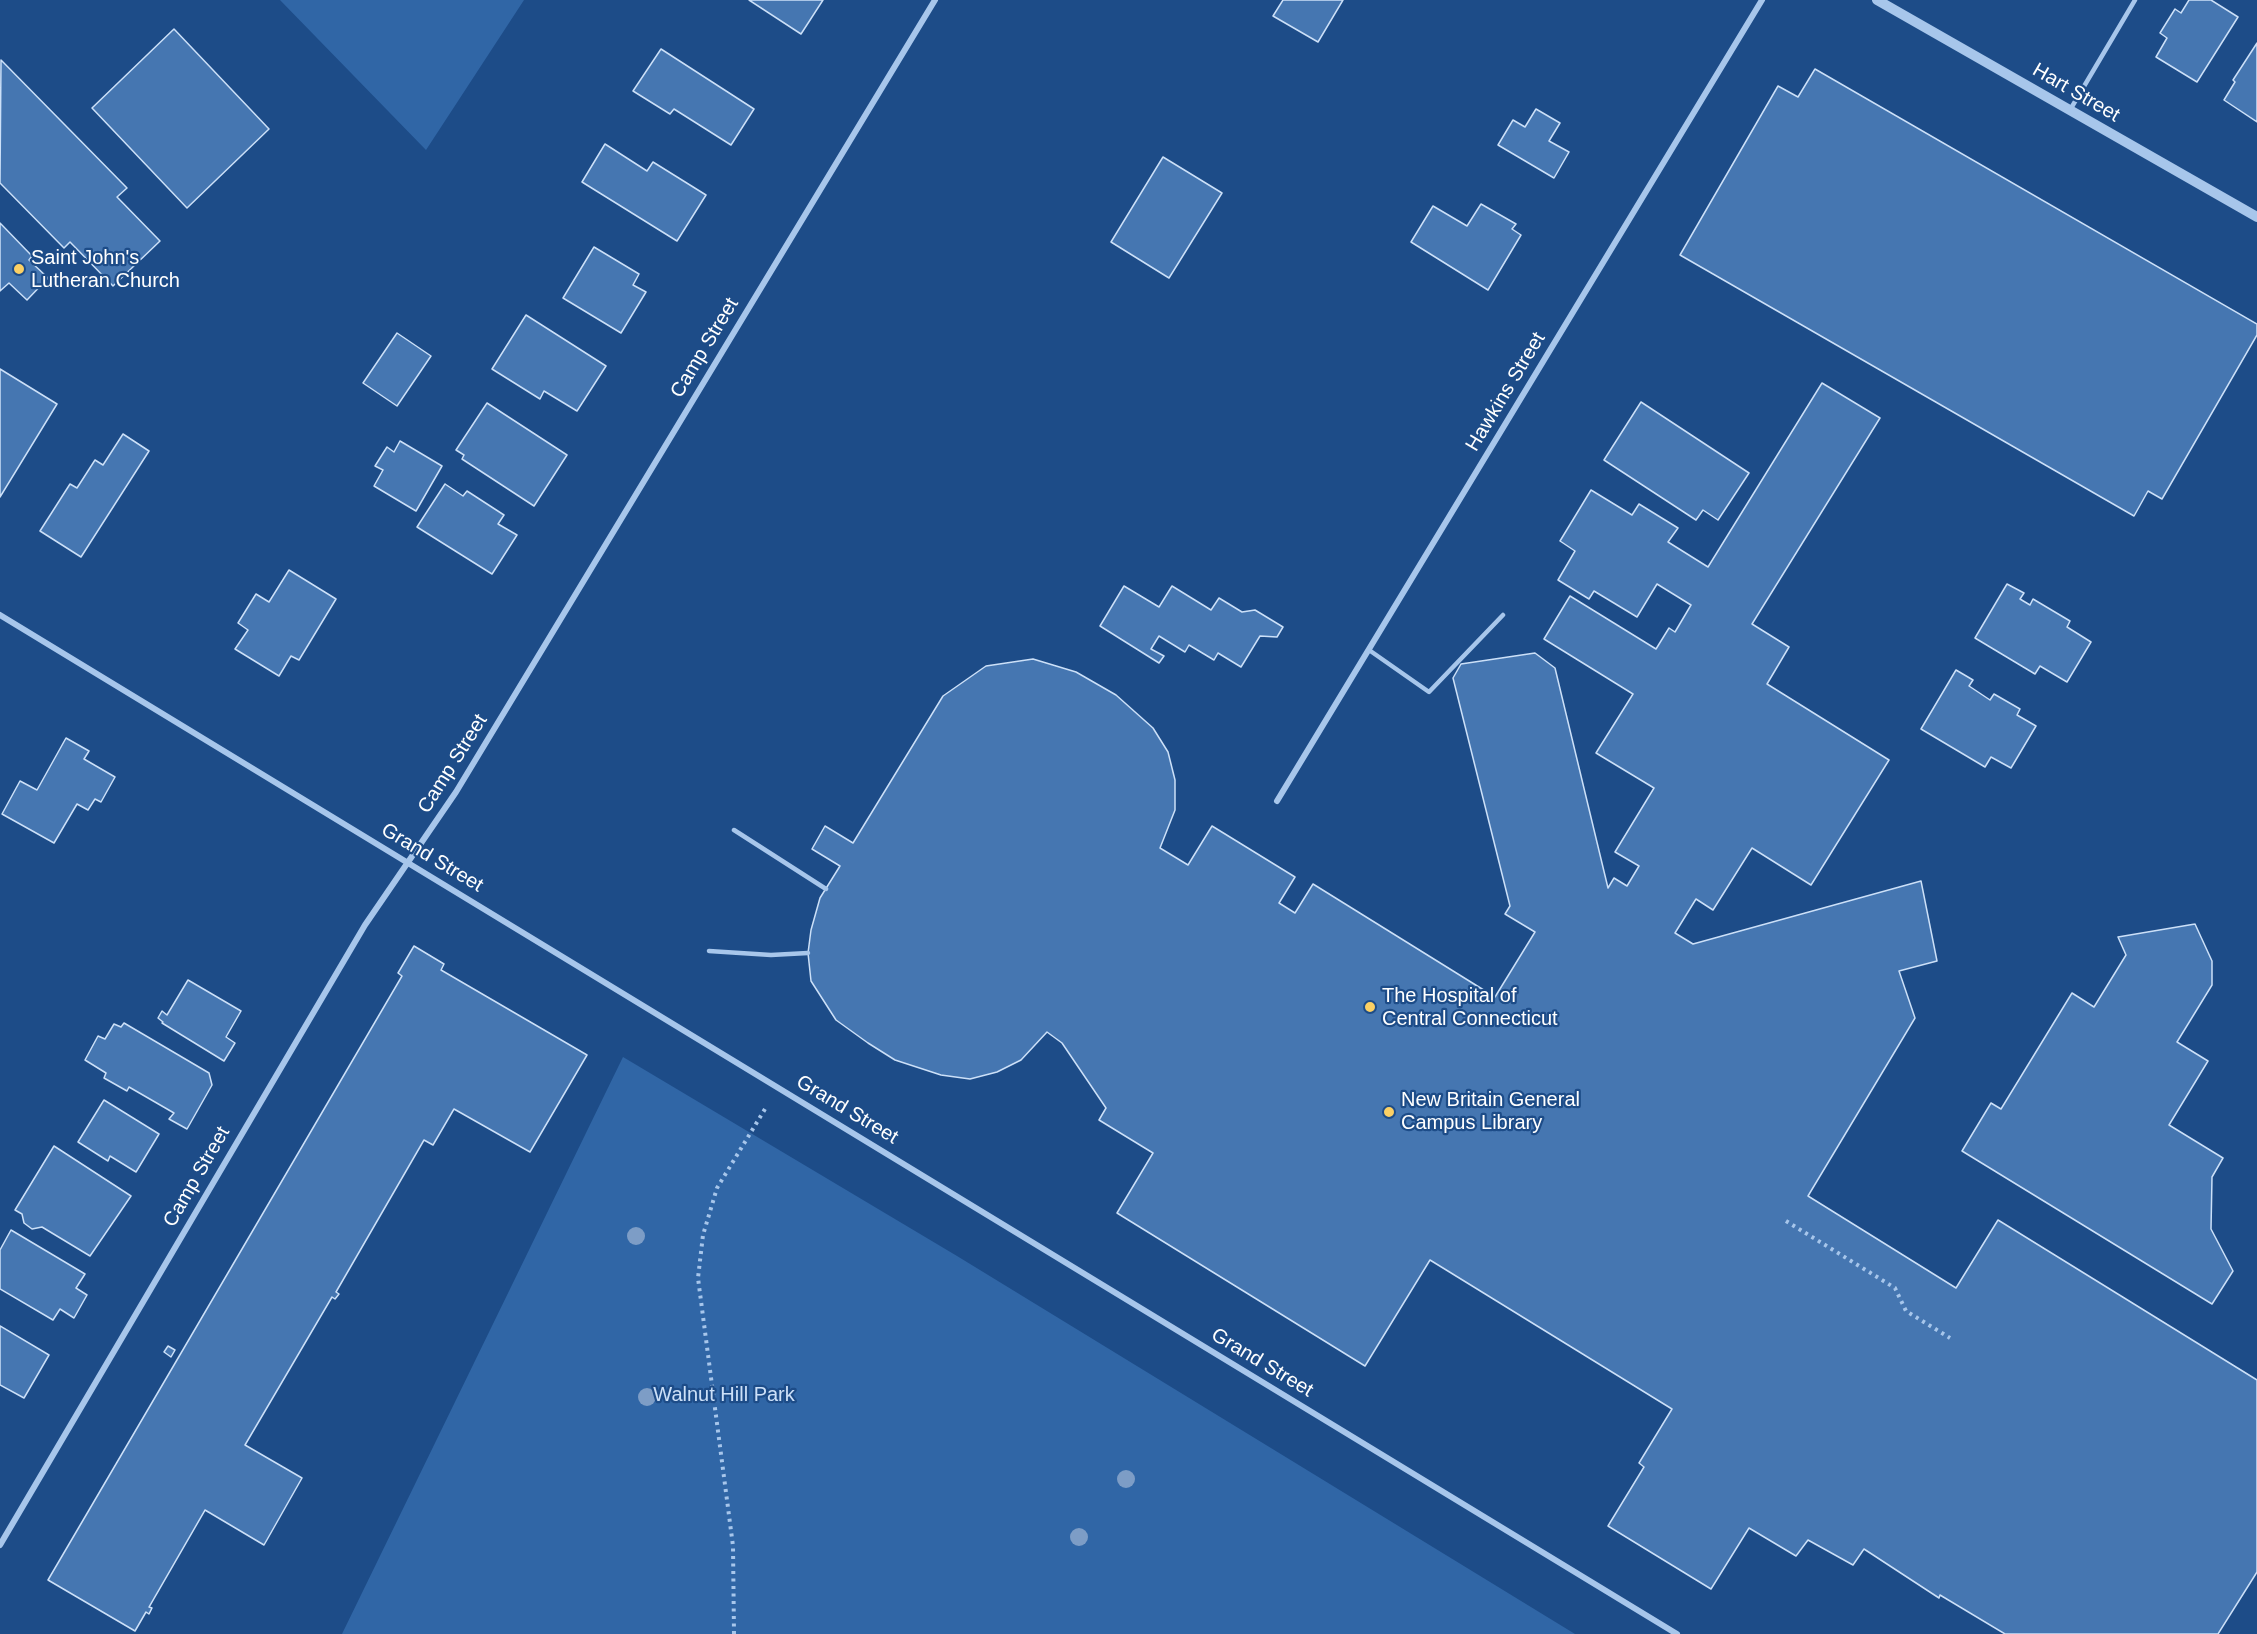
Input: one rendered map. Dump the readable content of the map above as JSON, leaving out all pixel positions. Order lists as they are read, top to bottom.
{
  "streets": {
    "street": [
      "Hart Street",
      "Camp Street",
      "Hawkins Street",
      "Grand Street"
    ]
  },
  "crossings": [
    ["Camp Street", "Grand Street"]
  ],
  "parks": ["Walnut Hill Park"],
  "places": ["Saint John's Lutheran Church", "The Hospital of Central Connecticut", "New Britain General Campus Library"]
}
